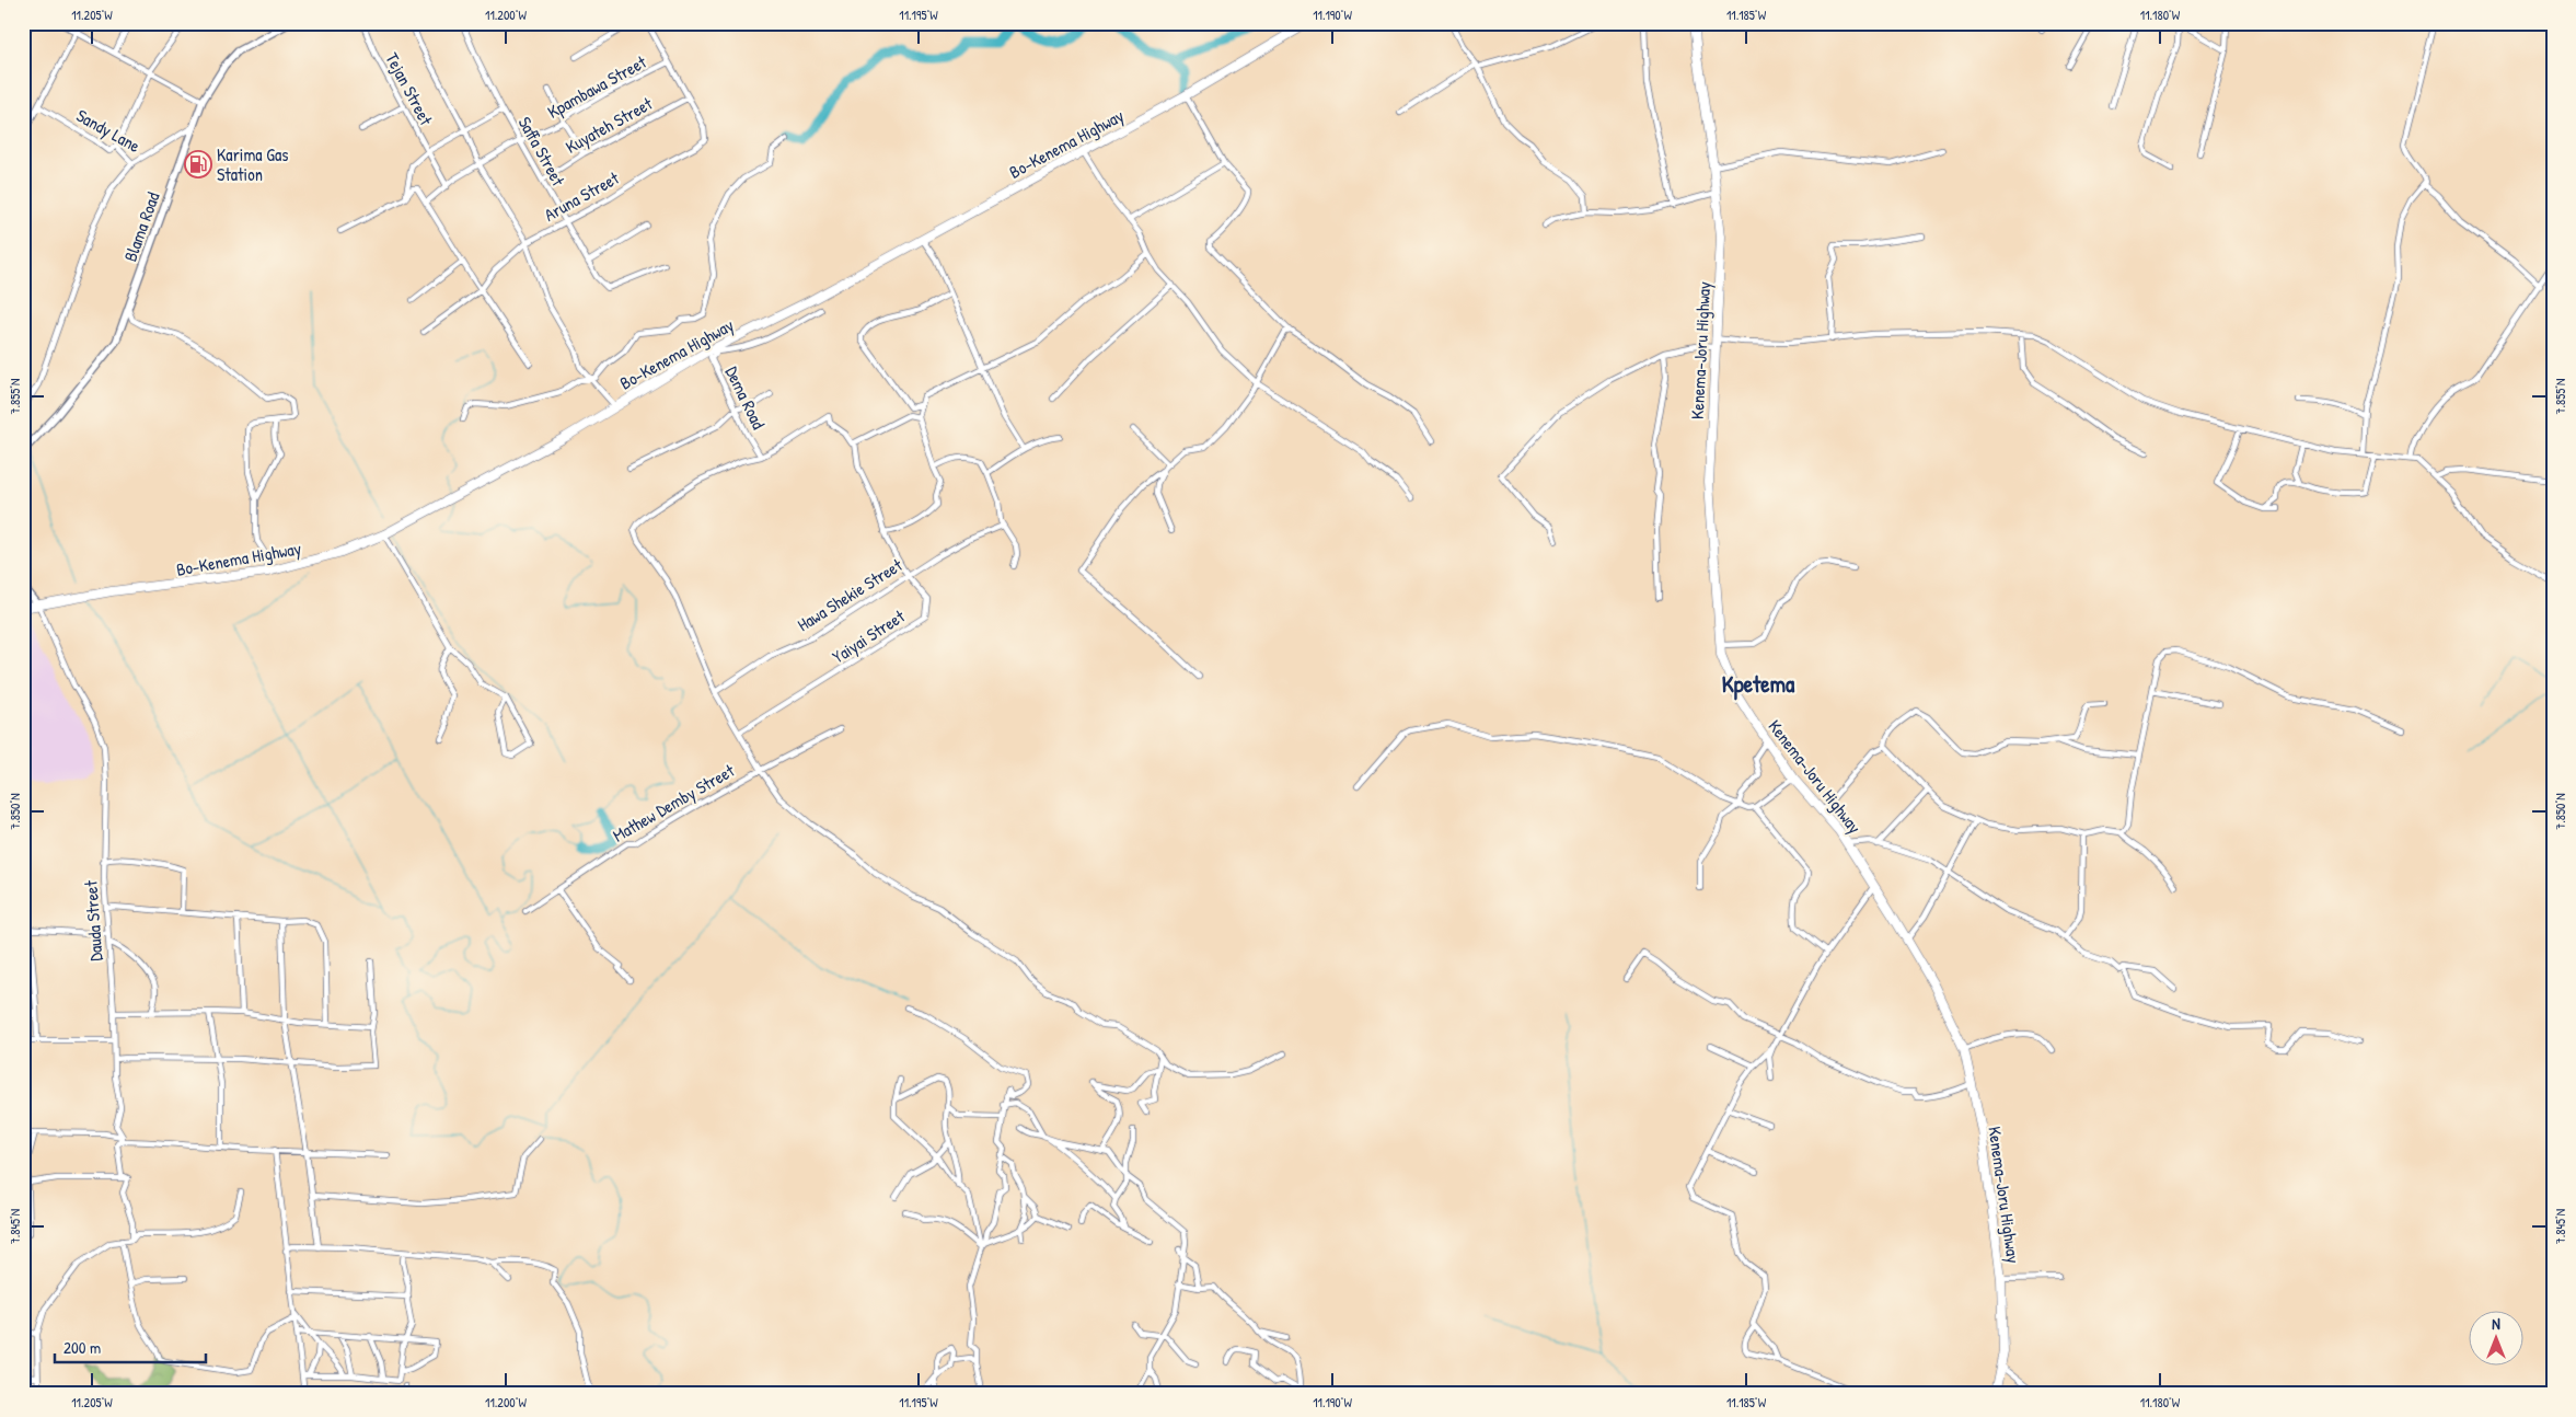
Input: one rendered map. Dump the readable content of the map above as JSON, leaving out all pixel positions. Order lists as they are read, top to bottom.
{
  "streets": {
    "highway": ["Bo-Kenema Highway", "Kenema-Joru Highway"],
    "street": [
      "Kpambawa Street",
      "Tejan Street",
      "Kuyateh Street",
      "Sandy Lane",
      "Saffa Street",
      "Aruna Street",
      "Blama Road",
      "Dema Road",
      "Hawa Shekie Street",
      "Yaiyai Street",
      "Mathew Demby Street",
      "Dauda Street"
    ]
  },
  "crossings": [
    ["Kpambawa Street", "Saffa Street"],
    ["Kuyateh Street", "Saffa Street"],
    ["Kuyateh Street", "Aruna Street"],
    ["Sandy Lane", "Blama Road"],
    ["Bo-Kenema Highway", "Dema Road"],
    ["Bo-Kenema Highway", "Dauda Street"],
    ["Saffa Street", "Aruna Street"],
    ["Hawa Shekie Street", "Yaiyai Street"]
  ],
  "districts": ["Kpetema"],
  "places": {
    "fuel station": ["Karima Gas Station"]
  },
  "scale_bar": "200 m",
  "north": "top",
  "coordinates": [
    "11.205°W",
    "11.200°W",
    "11.195°W",
    "11.190°W",
    "11.185°W",
    "11.180°W",
    "7.855°N",
    "7.850°N",
    "7.845°N"
  ]
}
